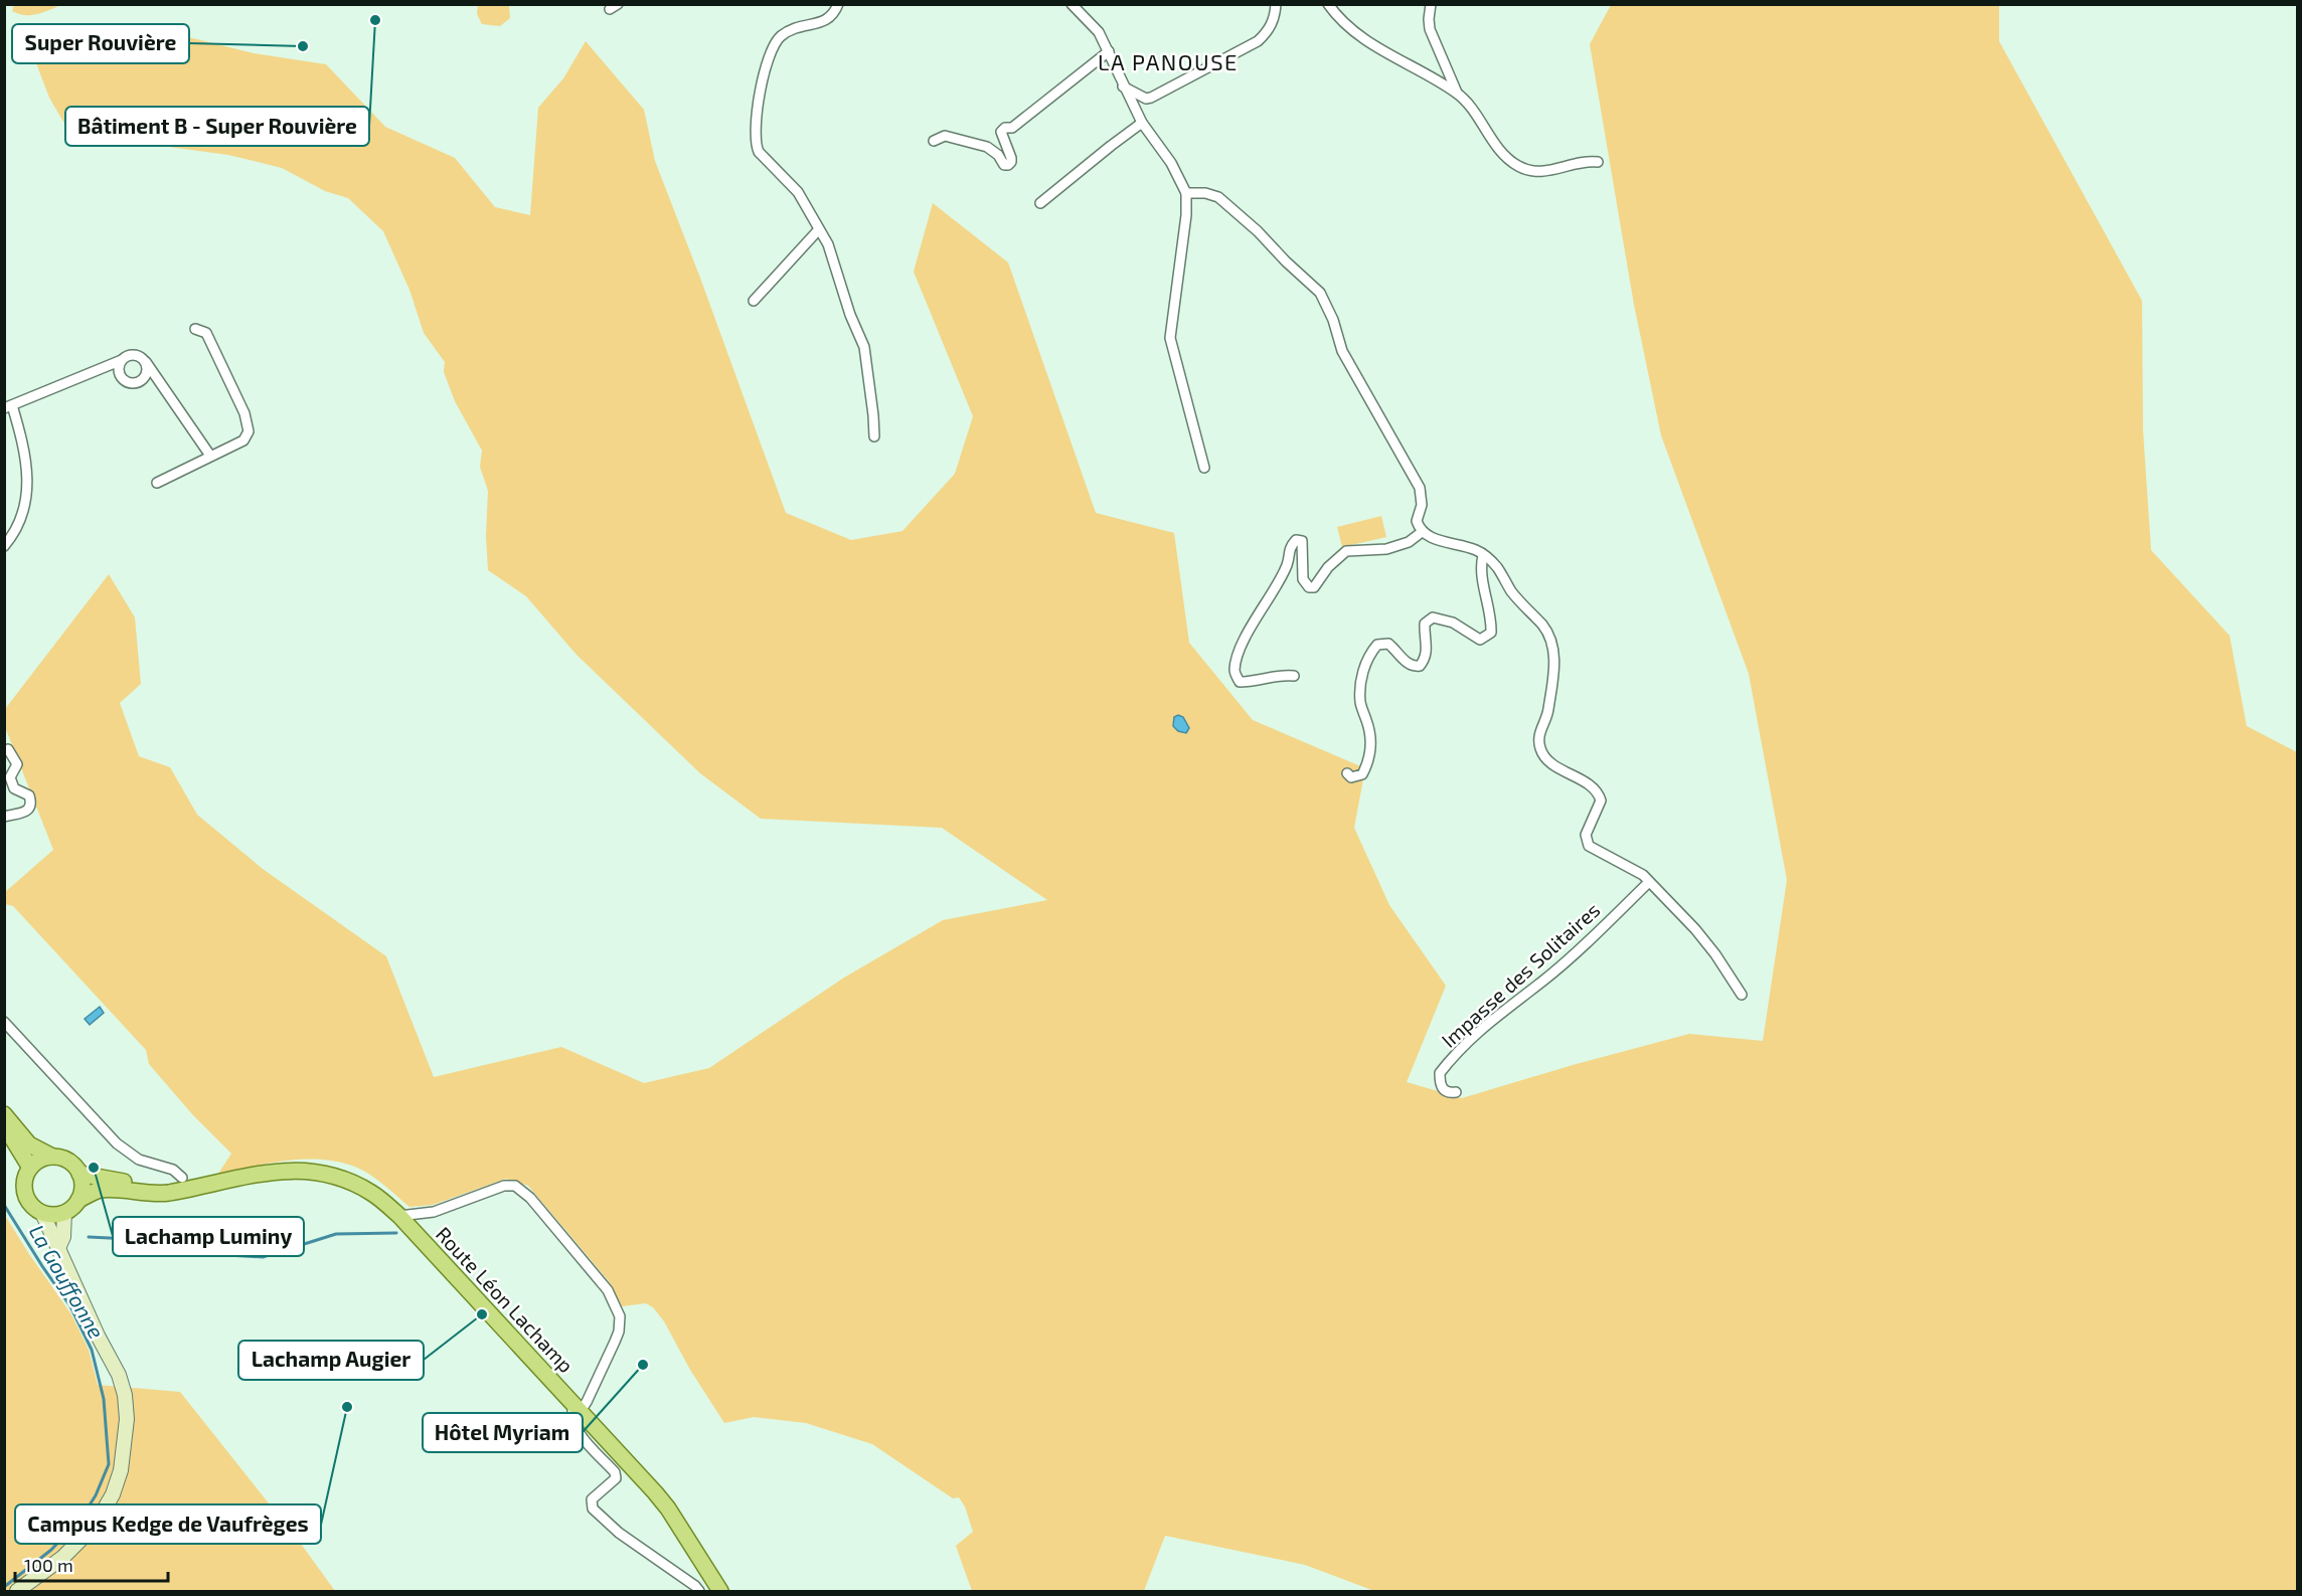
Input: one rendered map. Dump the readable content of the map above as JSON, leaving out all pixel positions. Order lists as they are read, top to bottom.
{
  "streets": {
    "main road": ["Route Léon Lachamp"],
    "street": ["Impasse des Solitaires"]
  },
  "districts": ["LA PANOUSE"],
  "water": ["La Gouffonne"],
  "places": [
    "Bâtiment B - Super Rouvière",
    "Super Rouvière",
    "Lachamp Luminy",
    "Lachamp Augier",
    "Hôtel Myriam",
    "Campus Kedge de Vaufrèges"
  ],
  "scale_bar": "100 m"
}
